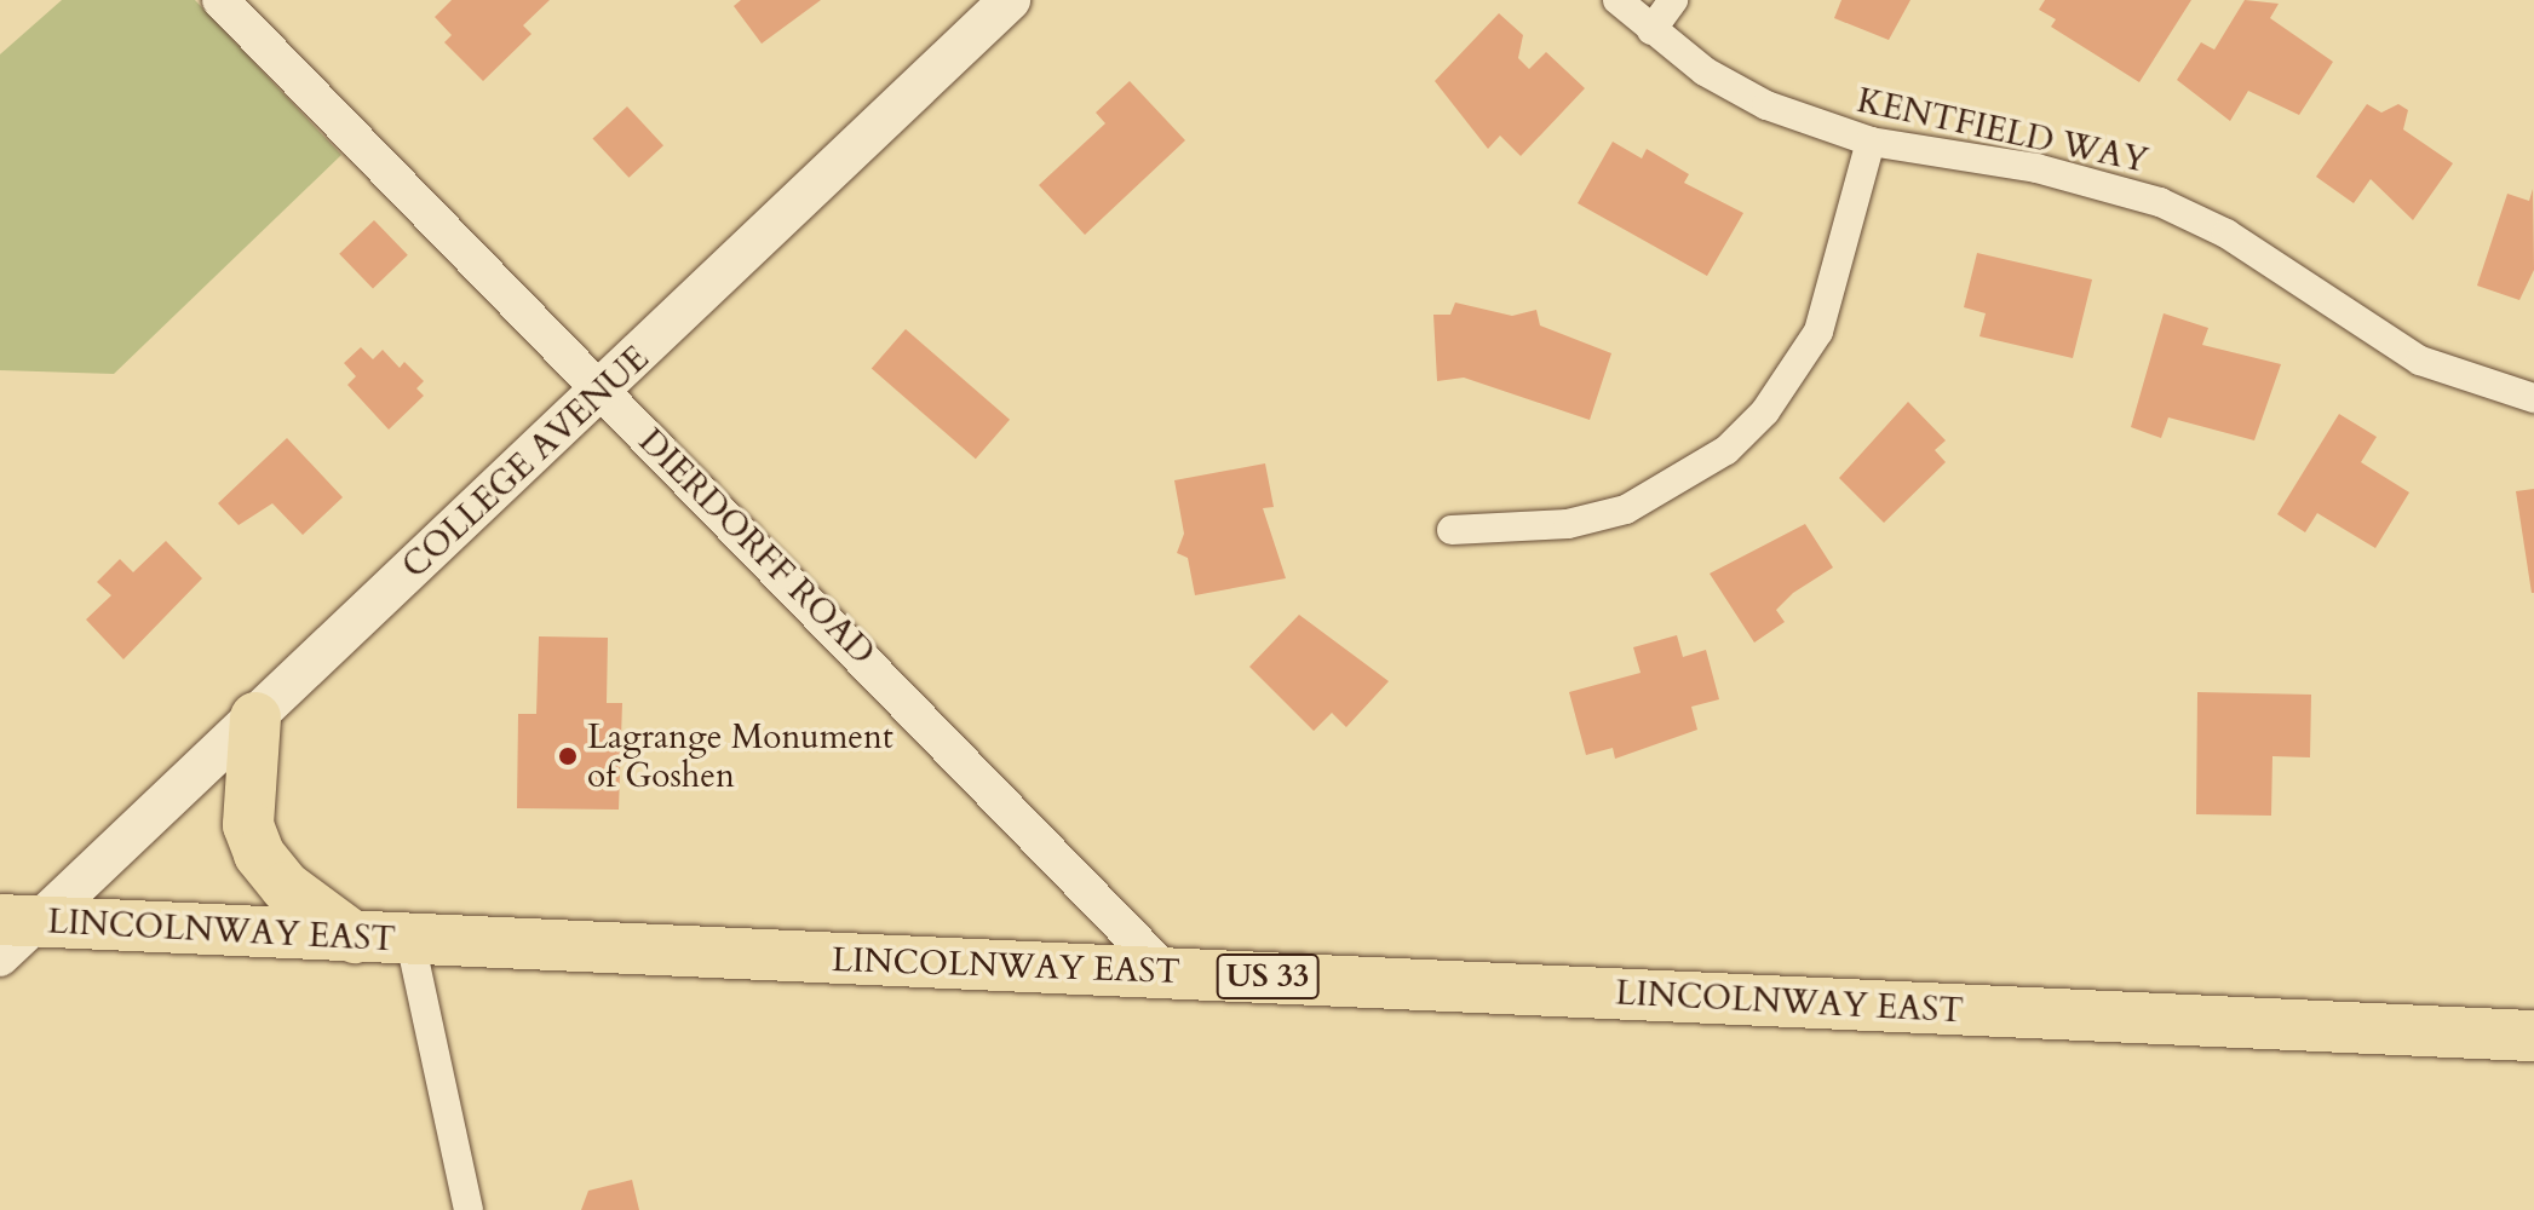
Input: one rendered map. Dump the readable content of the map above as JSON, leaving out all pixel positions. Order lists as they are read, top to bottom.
{
  "streets": {
    "highway": ["LINCOLNWAY EAST", "US 33"],
    "main road": ["COLLEGE AVENUE"],
    "street": ["KENTFIELD WAY", "DIERDORFF ROAD"]
  },
  "crossings": [
    ["COLLEGE AVENUE", "DIERDORFF ROAD"],
    ["COLLEGE AVENUE", "LINCOLNWAY EAST"],
    ["DIERDORFF ROAD", "LINCOLNWAY EAST"]
  ],
  "places": ["Lagrange Monument of Goshen"]
}
